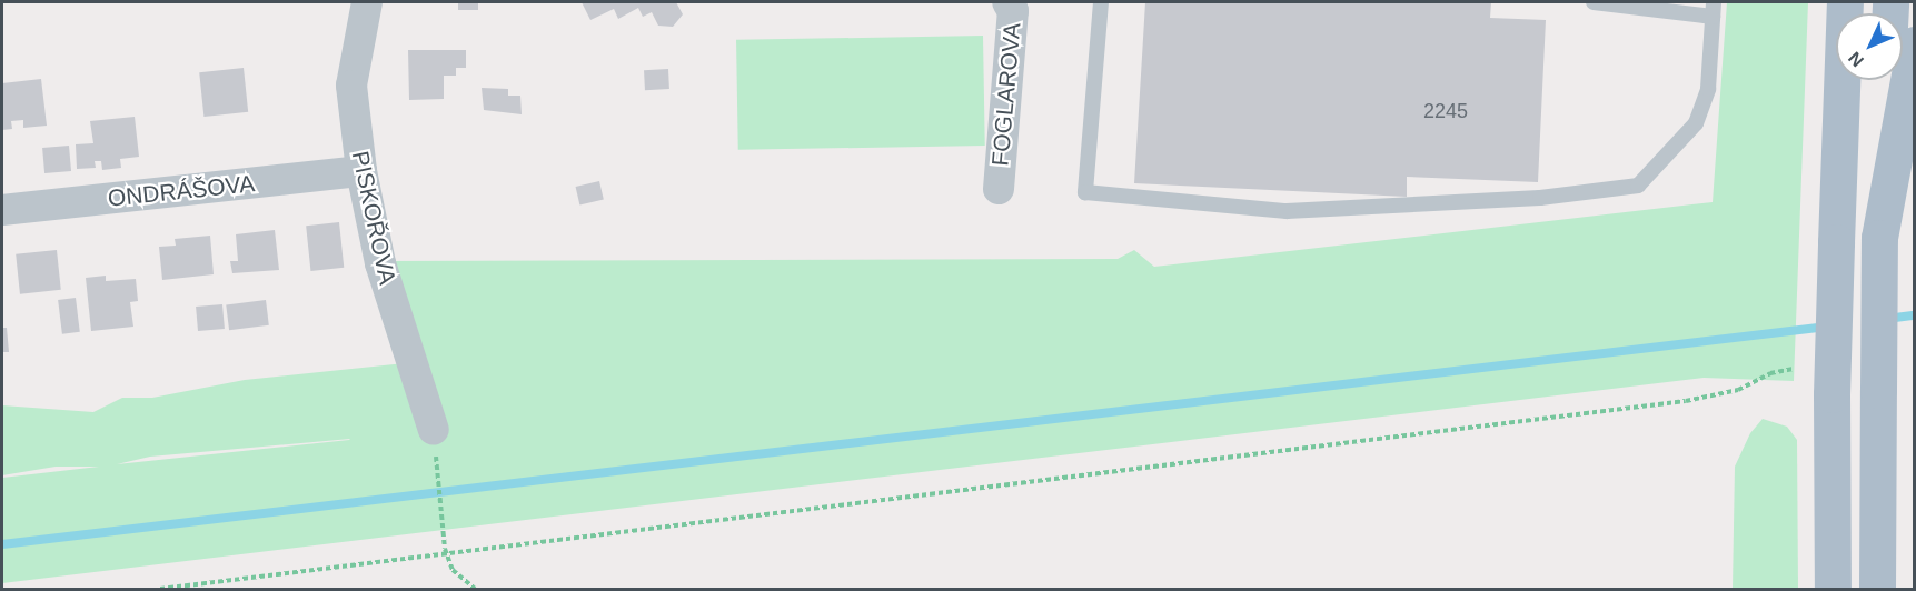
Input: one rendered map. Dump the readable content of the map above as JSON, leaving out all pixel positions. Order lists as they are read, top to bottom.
{
  "streets": {
    "street": ["FOGLAROVA", "ONDRÁŠOVA", "PISKOŘOVA"]
  },
  "crossings": [
    ["ONDRÁŠOVA", "PISKOŘOVA"]
  ],
  "house_numbers": ["2245"],
  "north": "bottom left"
}
